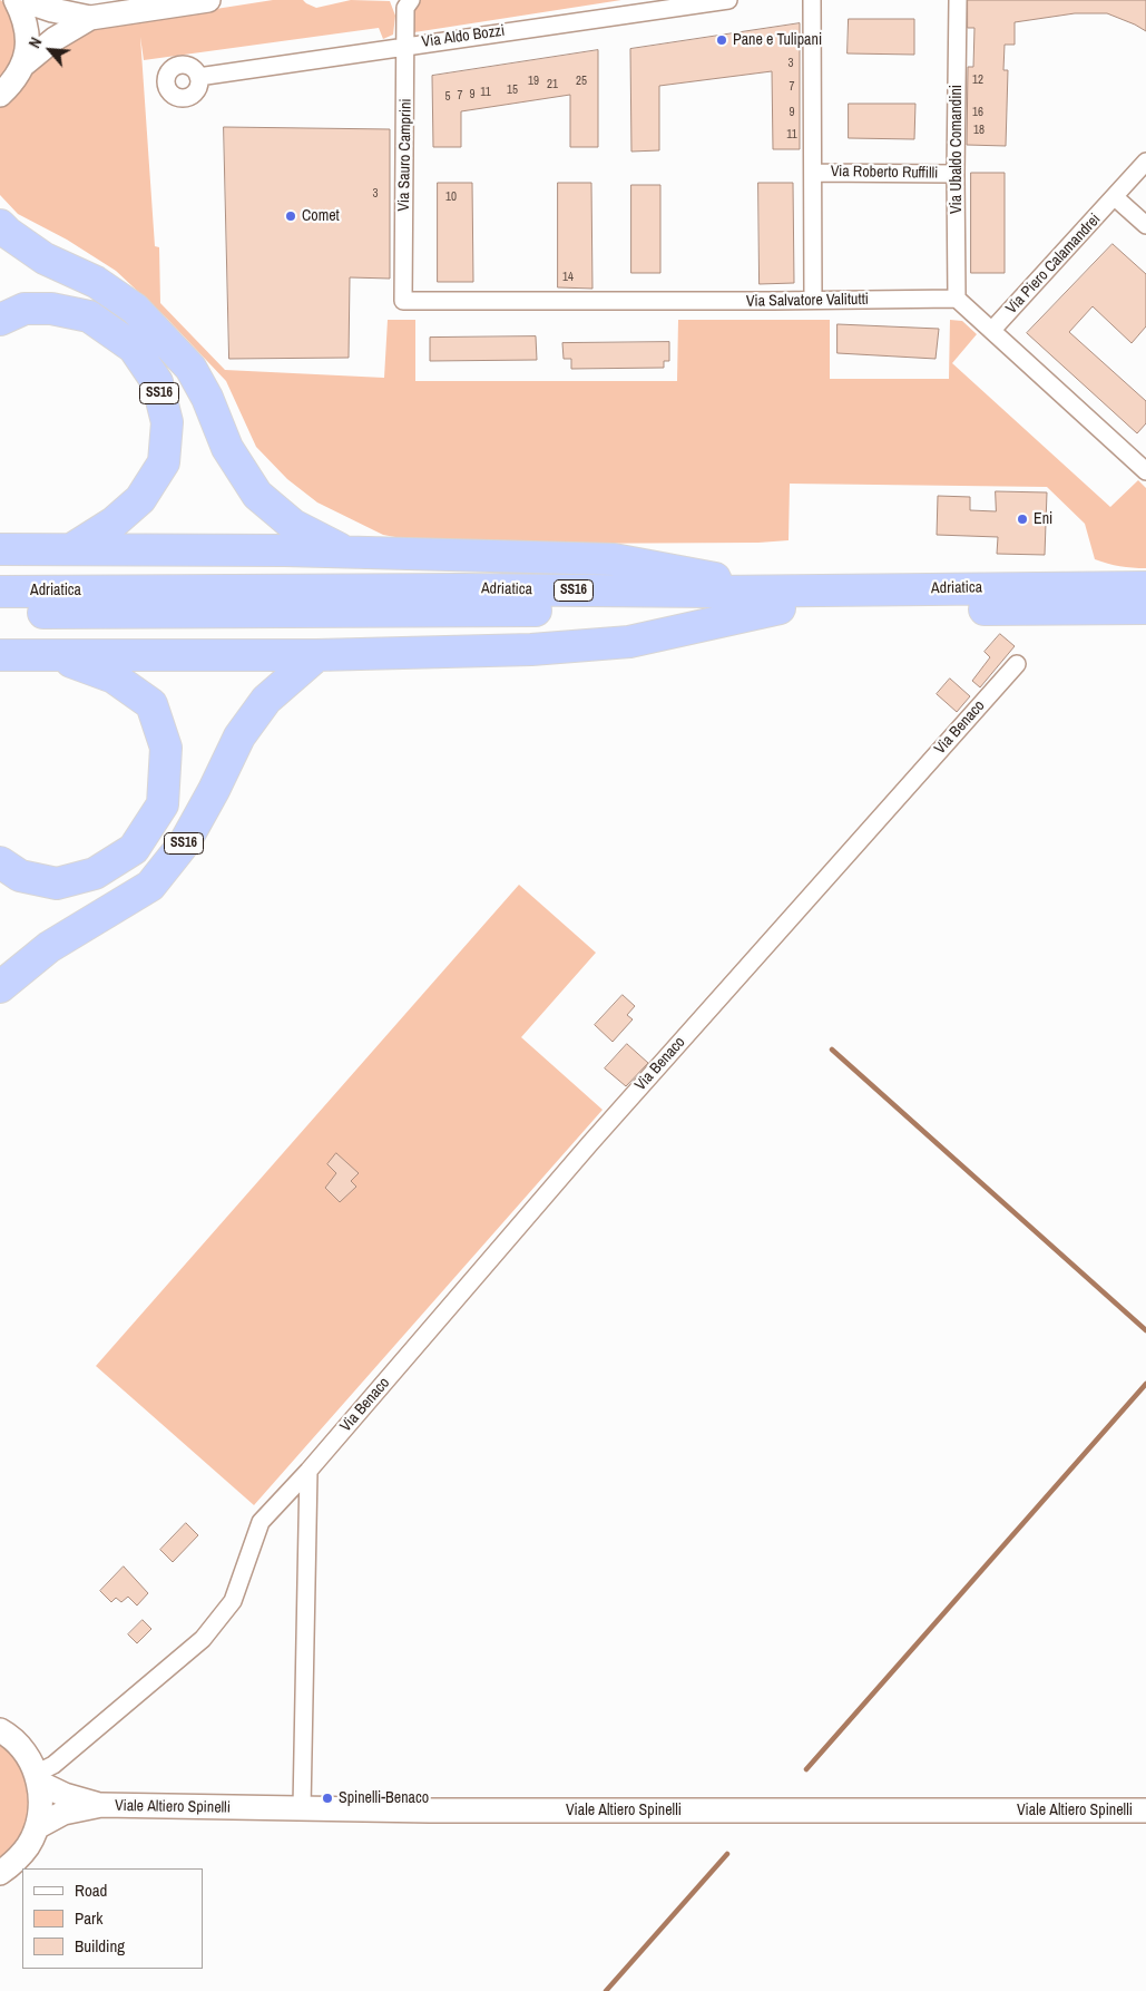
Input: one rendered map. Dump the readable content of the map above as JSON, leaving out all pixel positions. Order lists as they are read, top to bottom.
{
  "streets": {
    "highway": ["SS16", "Adriatica"],
    "street": [
      "Via Aldo Bozzi",
      "Via Ubaldo Comandini",
      "Via Sauro Camprini",
      "Via Roberto Ruffilli",
      "Via Piero Calamandrei",
      "Via Salvatore Valitutti",
      "Via Benaco",
      "Viale Altiero Spinelli"
    ]
  },
  "crossings": [
    ["Via Aldo Bozzi", "Via Sauro Camprini"],
    ["Via Ubaldo Comandini", "Via Roberto Ruffilli"],
    ["Via Ubaldo Comandini", "Via Salvatore Valitutti"],
    ["Via Sauro Camprini", "Via Salvatore Valitutti"],
    ["Via Roberto Ruffilli", "Via Salvatore Valitutti"],
    ["SS16", "Adriatica"],
    ["Via Benaco", "Viale Altiero Spinelli"]
  ],
  "places": [
    "Pane e Tulipani",
    "Comet",
    "Eni",
    "Spinelli-Benaco"
  ],
  "house_numbers": [
    "3",
    "12",
    "19",
    "25",
    "21",
    "7",
    "15",
    "11",
    "9",
    "7",
    "5",
    "9",
    "16",
    "18",
    "11",
    "3",
    "10",
    "14"
  ],
  "legend": ["Road", "Park", "Building"],
  "north": "top left"
}
